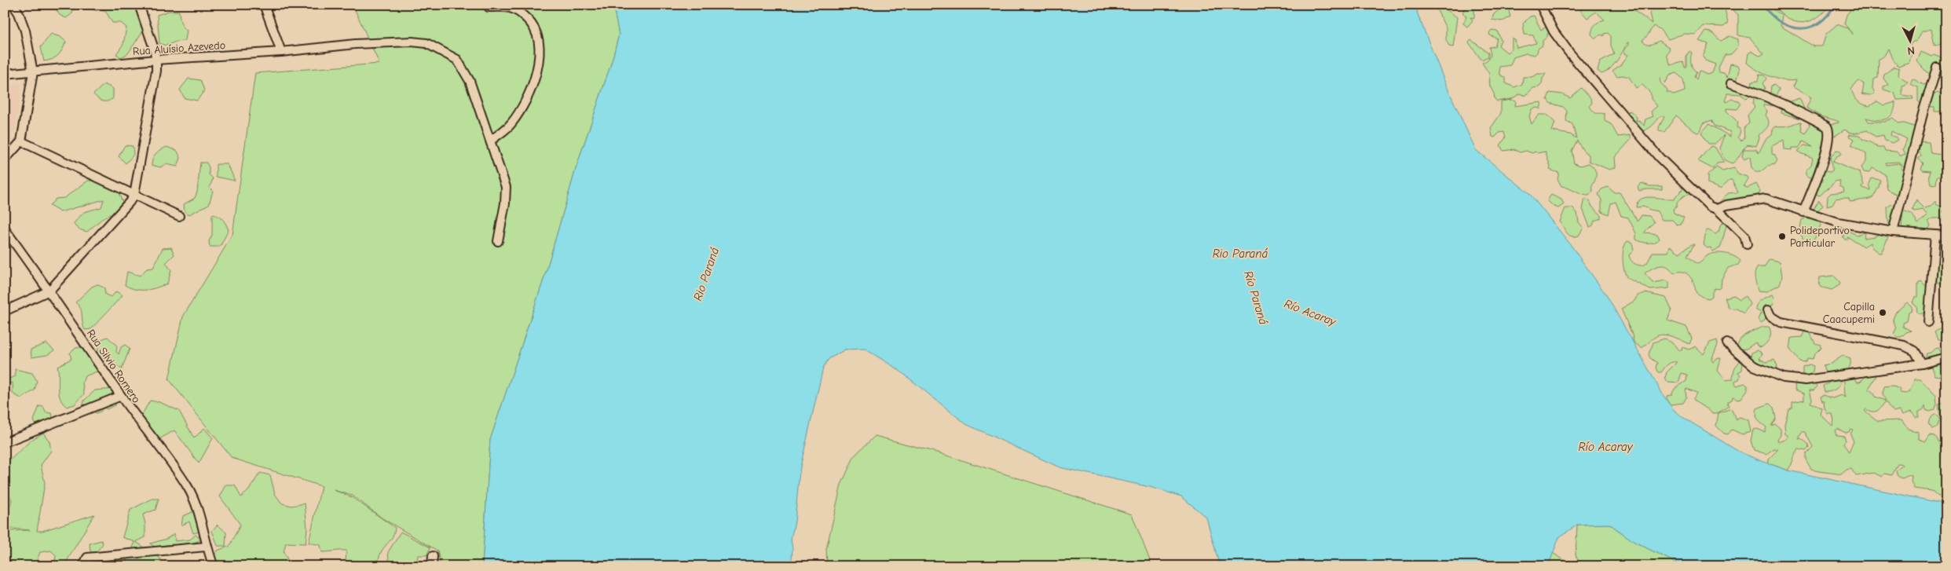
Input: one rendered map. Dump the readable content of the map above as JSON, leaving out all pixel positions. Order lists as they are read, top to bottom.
{
  "streets": {
    "street": ["Rua Aluísio Azevedo", "Rua Silvio Romero"]
  },
  "water": ["Rio Paraná", "Río Paraná", "Río Acaray"],
  "places": ["Polideportivo Particular", "Capilla Caacupemi"],
  "north": "bottom"
}
